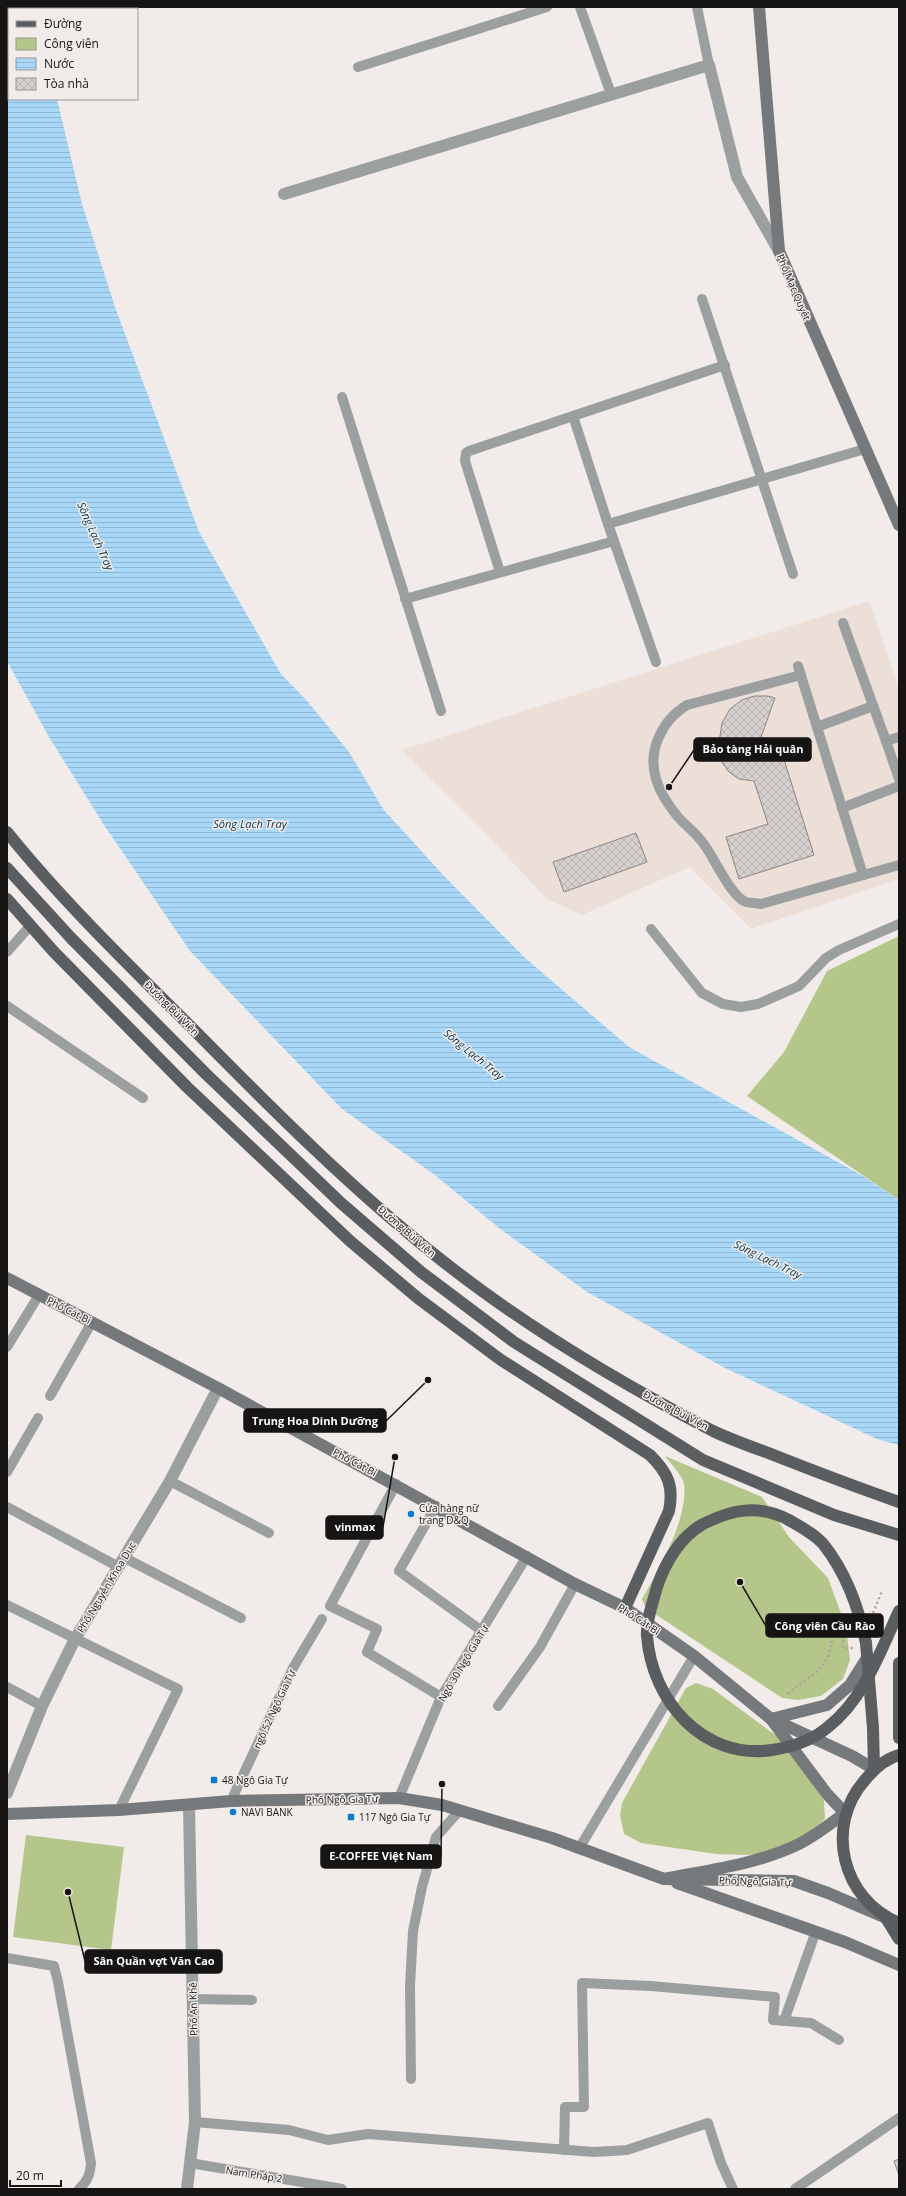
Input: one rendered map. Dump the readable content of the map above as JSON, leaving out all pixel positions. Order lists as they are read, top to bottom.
{
  "streets": {
    "main road": ["Đường Bùi Viện"],
    "street": [
      "Phố Mạc Quyêt",
      "Phố Cát Bi",
      "Phố Nguyễn Khoa Dục",
      "Phố Ngô Gia Tự",
      "Phố An Khê"
    ],
    "lane": ["Ngõ 30 Ngô Gia Tự", "ngõ 52 Ngô Gia Tự", "Nam Pháp 2"]
  },
  "crossings": [
    ["Phố Cát Bi", "Phố Nguyễn Khoa Dục"],
    ["Phố Cát Bi", "Ngõ 30 Ngô Gia Tự"],
    ["Phố Cát Bi", "Phố Ngô Gia Tự"],
    ["Ngõ 30 Ngô Gia Tự", "Phố Ngô Gia Tự"],
    ["ngõ 52 Ngô Gia Tự", "Phố Ngô Gia Tự"],
    ["Phố Ngô Gia Tự", "Phố An Khê"],
    ["Phố An Khê", "Nam Pháp 2"]
  ],
  "water": ["Sông Lạch Tray"],
  "places": {
    "other": [
      "Bảo tàng Hải quân",
      "Trung Hoa Dinh Dưỡng",
      "vinmax",
      "Cửa hàng nữ trang D&Q",
      "Công viên Cầu Rào",
      "E-COFFEE Việt Nam",
      "NAVI BANK",
      "Sân Quần vợt Văn Cao"
    ],
    "transit": ["48 Ngô Gia Tự", "117 Ngô Gia Tự"]
  },
  "legend": [
    "Đường",
    "Công viên",
    "Nước",
    "Tòa nhà"
  ],
  "scale_bar": "20 m"
}
